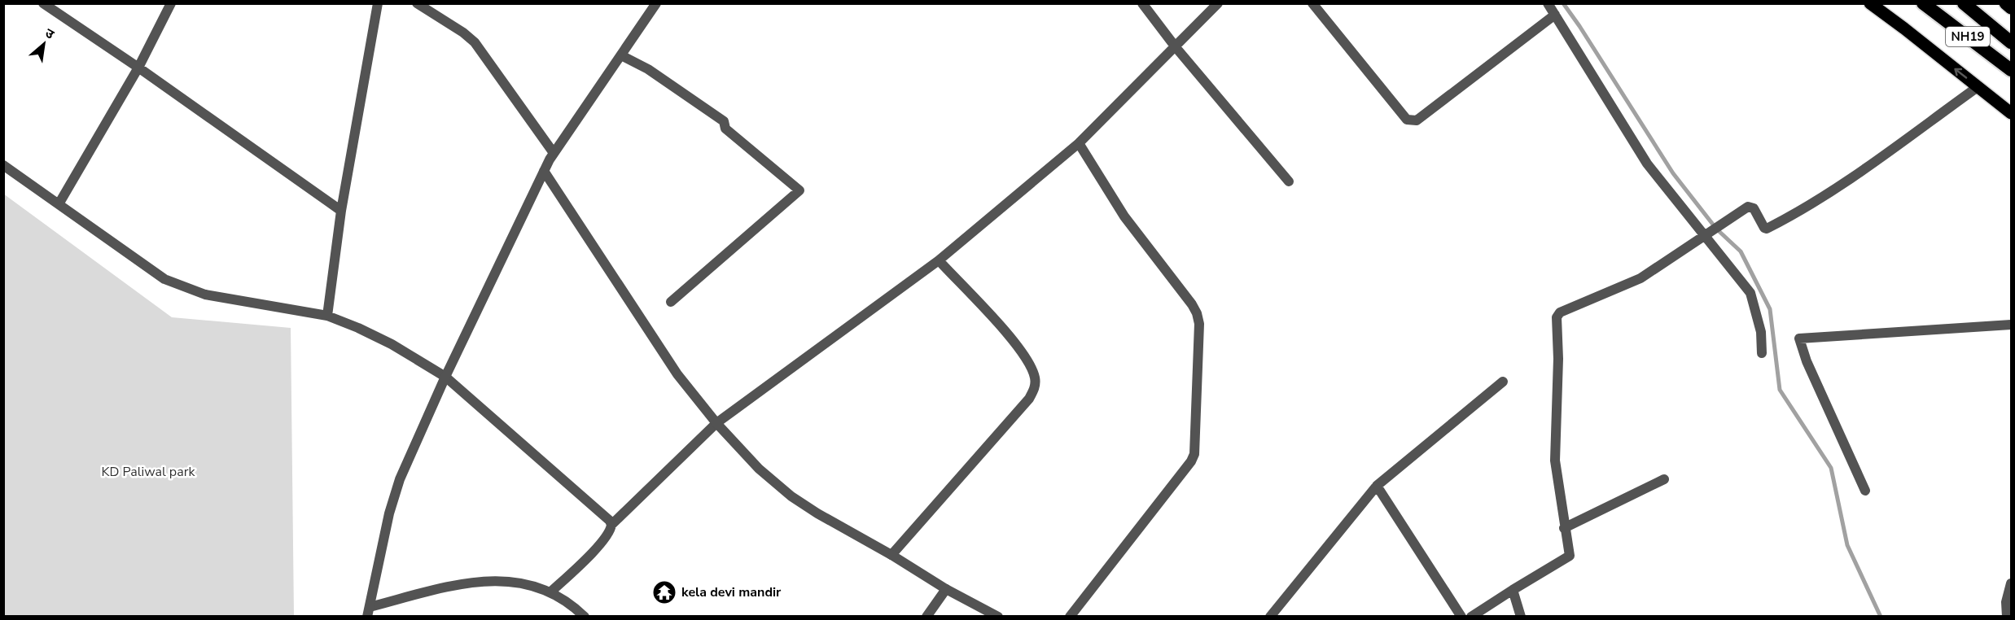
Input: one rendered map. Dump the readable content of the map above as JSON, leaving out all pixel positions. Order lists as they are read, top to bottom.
{
  "streets": {
    "highway": ["NH19"]
  },
  "parks": ["KD Paliwal park"],
  "places": {
    "temple": ["kela devi mandir"]
  },
  "north": "top right"
}
